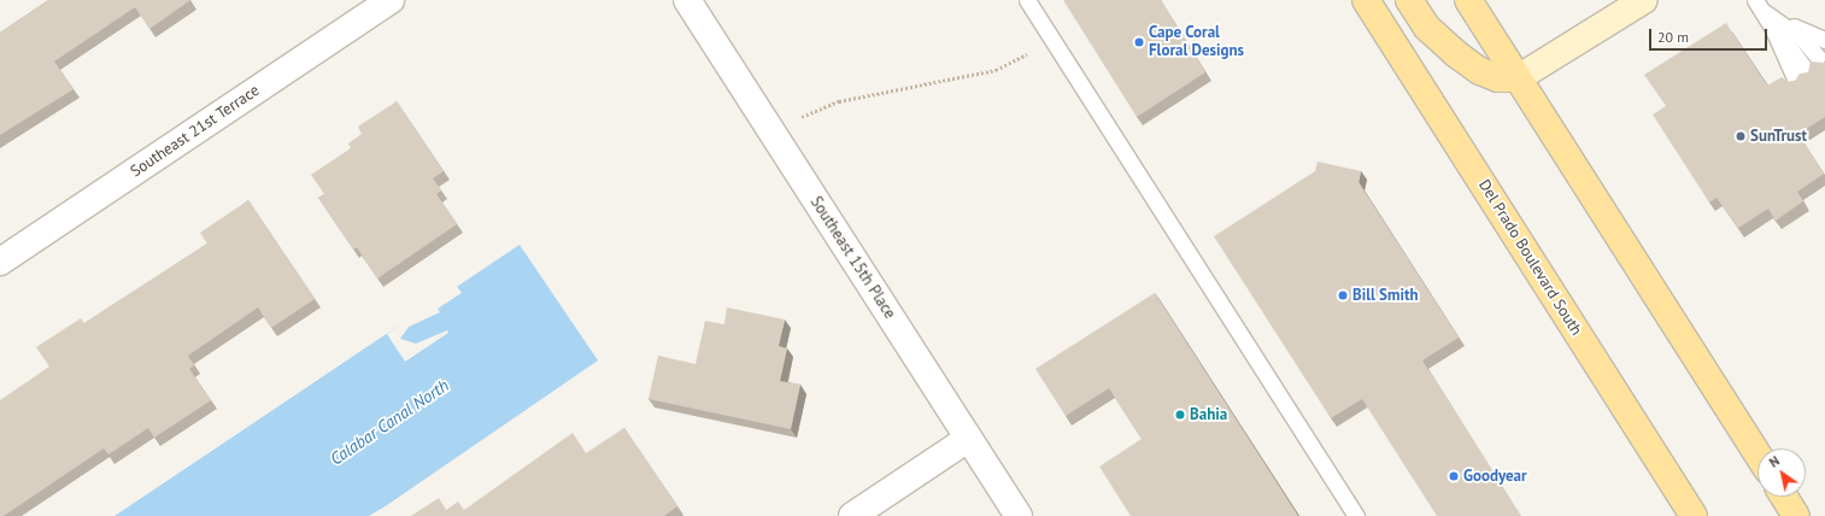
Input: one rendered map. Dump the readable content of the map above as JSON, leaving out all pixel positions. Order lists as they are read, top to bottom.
{
  "streets": {
    "main road": ["Del Prado Boulevard South"],
    "street": ["Southeast 21st Terrace", "Southeast 15th Place"]
  },
  "water": ["Calabar Canal North"],
  "places": [
    "Cape Coral Floral Designs",
    "SunTrust",
    "Bill Smith",
    "Bahia",
    "Goodyear"
  ],
  "scale_bar": "20 m",
  "north": "top left"
}
